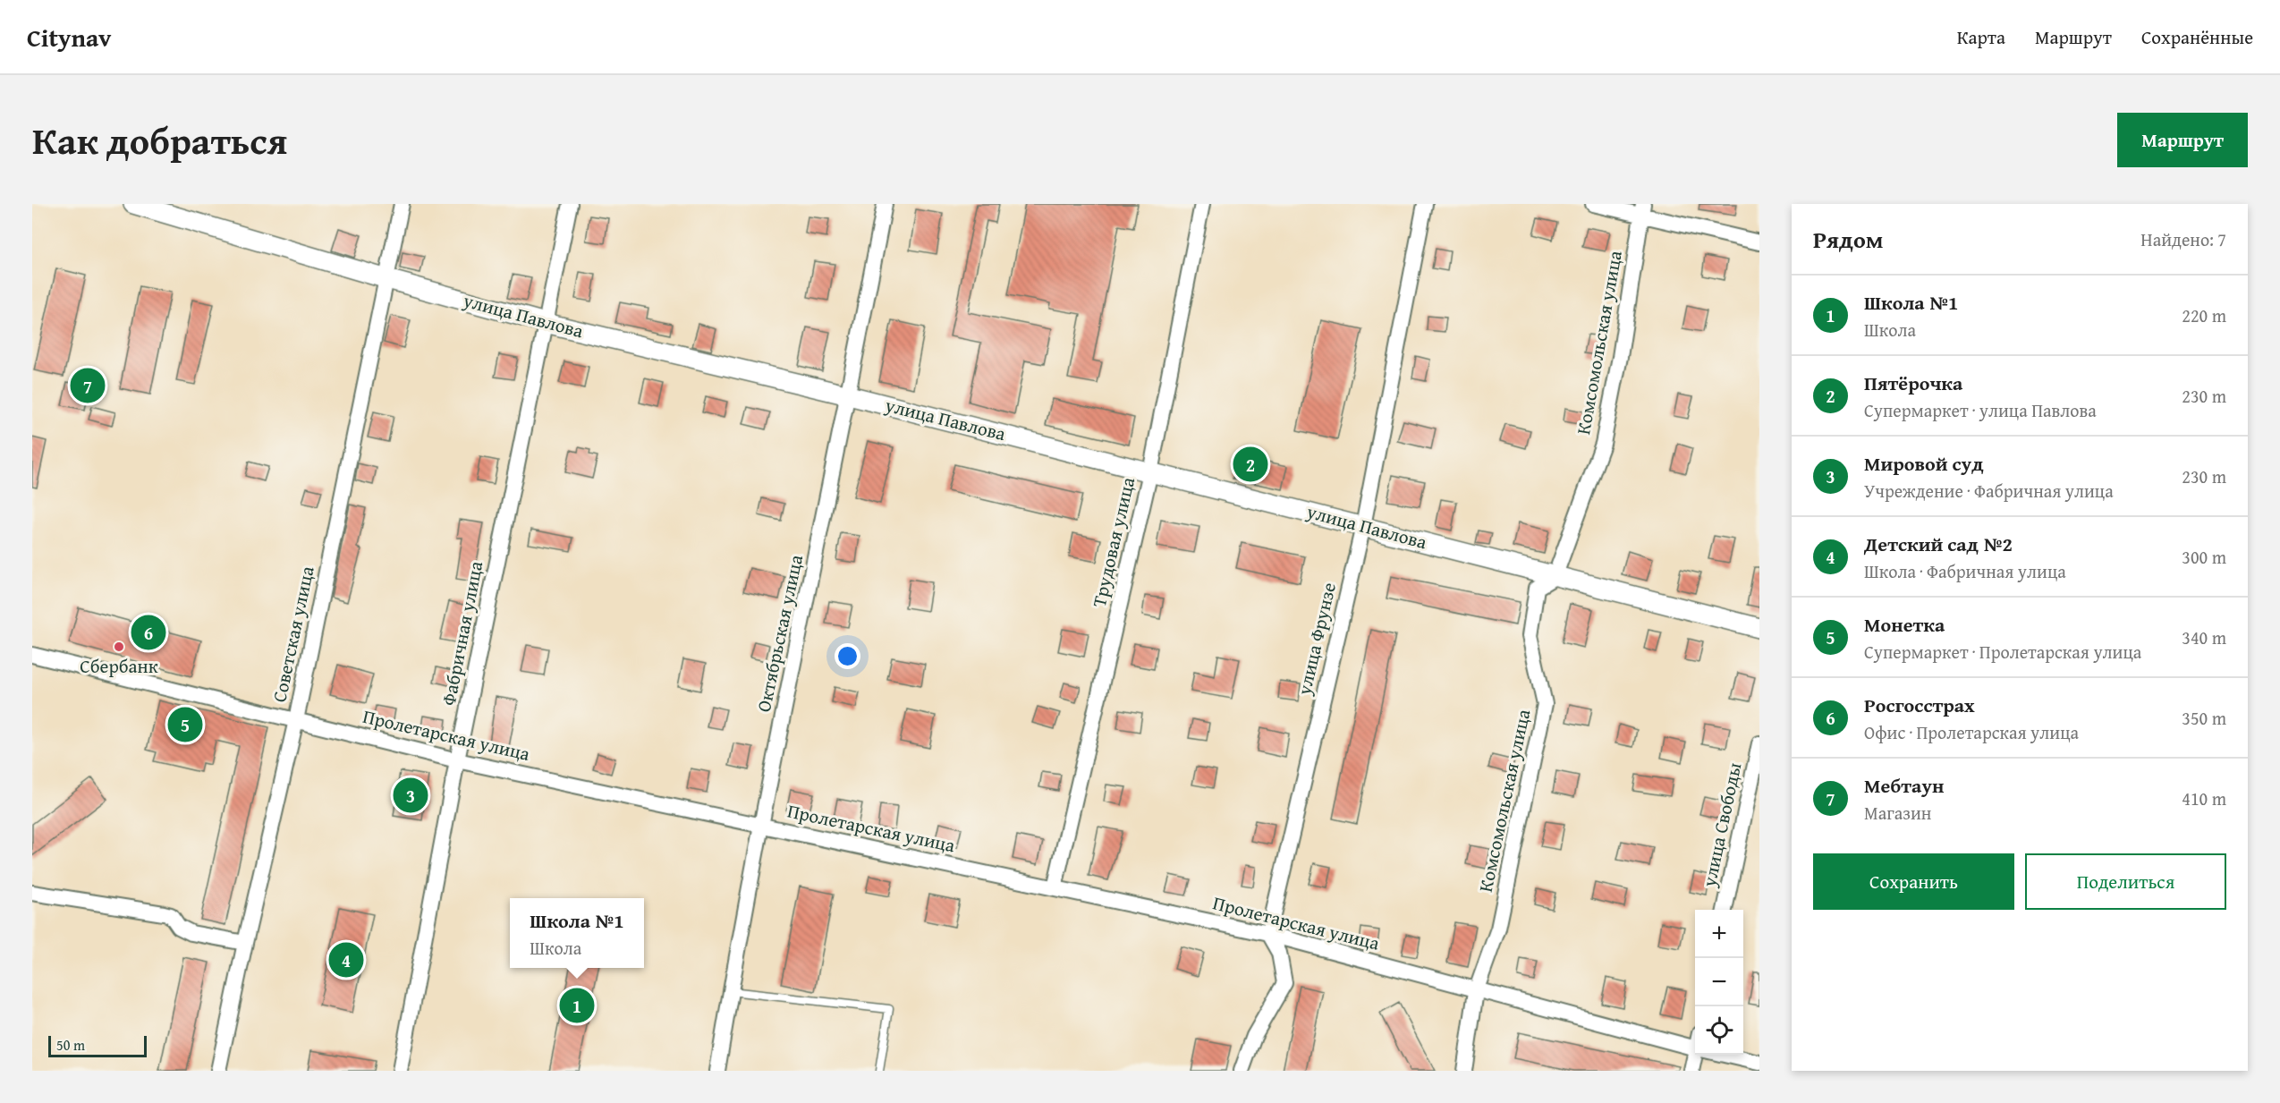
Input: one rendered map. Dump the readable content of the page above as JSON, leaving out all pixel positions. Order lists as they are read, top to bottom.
{
  "streets": {
    "street": [
      "улица Павлова",
      "Комсомольская улица",
      "Трудовая улица",
      "Фабричная улица",
      "Октябрьская улица",
      "Советская улица",
      "улица Фрунзе",
      "Пролетарская улица",
      "улица Свободы"
    ]
  },
  "crossings": [
    ["улица Павлова", "Комсомольская улица"],
    ["улица Павлова", "Трудовая улица"],
    ["улица Павлова", "Фабричная улица"],
    ["улица Павлова", "Октябрьская улица"],
    ["улица Павлова", "Советская улица"],
    ["улица Павлова", "улица Фрунзе"],
    ["Комсомольская улица", "Пролетарская улица"],
    ["Трудовая улица", "Пролетарская улица"],
    ["Фабричная улица", "Пролетарская улица"],
    ["Октябрьская улица", "Пролетарская улица"],
    ["Советская улица", "Пролетарская улица"],
    ["улица Фрунзе", "Пролетарская улица"]
  ],
  "places": ["Сбербанк"],
  "scale_bar": "50 m",
  "page": {
    "header": "Citynav",
    "nav": ["Карта", "Маршрут", "Сохранённые"],
    "title": "Как добраться",
    "buttons": [
      "Маршрут",
      ["Сохранить", "Поделиться"]
    ],
    "heading": ["Рядом", "Найдено: 7"],
    "list": [
      {
        "mark": "1",
        "name": "Школа №1",
        "note": "Школа",
        "value": "220 m"
      },
      {
        "mark": "2",
        "name": "Пятёрочка",
        "note": "Супермаркет · улица Павлова",
        "value": "230 m"
      },
      {
        "mark": "3",
        "name": "Мировой суд",
        "note": "Учреждение · Фабричная улица",
        "value": "230 m"
      },
      {
        "mark": "4",
        "name": "Детский сад №2",
        "note": "Школа · Фабричная улица",
        "value": "300 m"
      },
      {
        "mark": "5",
        "name": "Монетка",
        "note": "Супермаркет · Пролетарская улица",
        "value": "340 m"
      },
      {
        "mark": "6",
        "name": "Росгосстрах",
        "note": "Офис · Пролетарская улица",
        "value": "350 m"
      },
      {
        "mark": "7",
        "name": "Мебтаун",
        "note": "Магазин",
        "value": "410 m"
      }
    ],
    "pins": [
      "7",
      "2",
      "6",
      "5",
      "3",
      "4",
      "1"
    ],
    "popup": ["Школа №1", "Школа"],
    "map_buttons": ["+", "−"],
    "scale": "50 m"
  }
}
